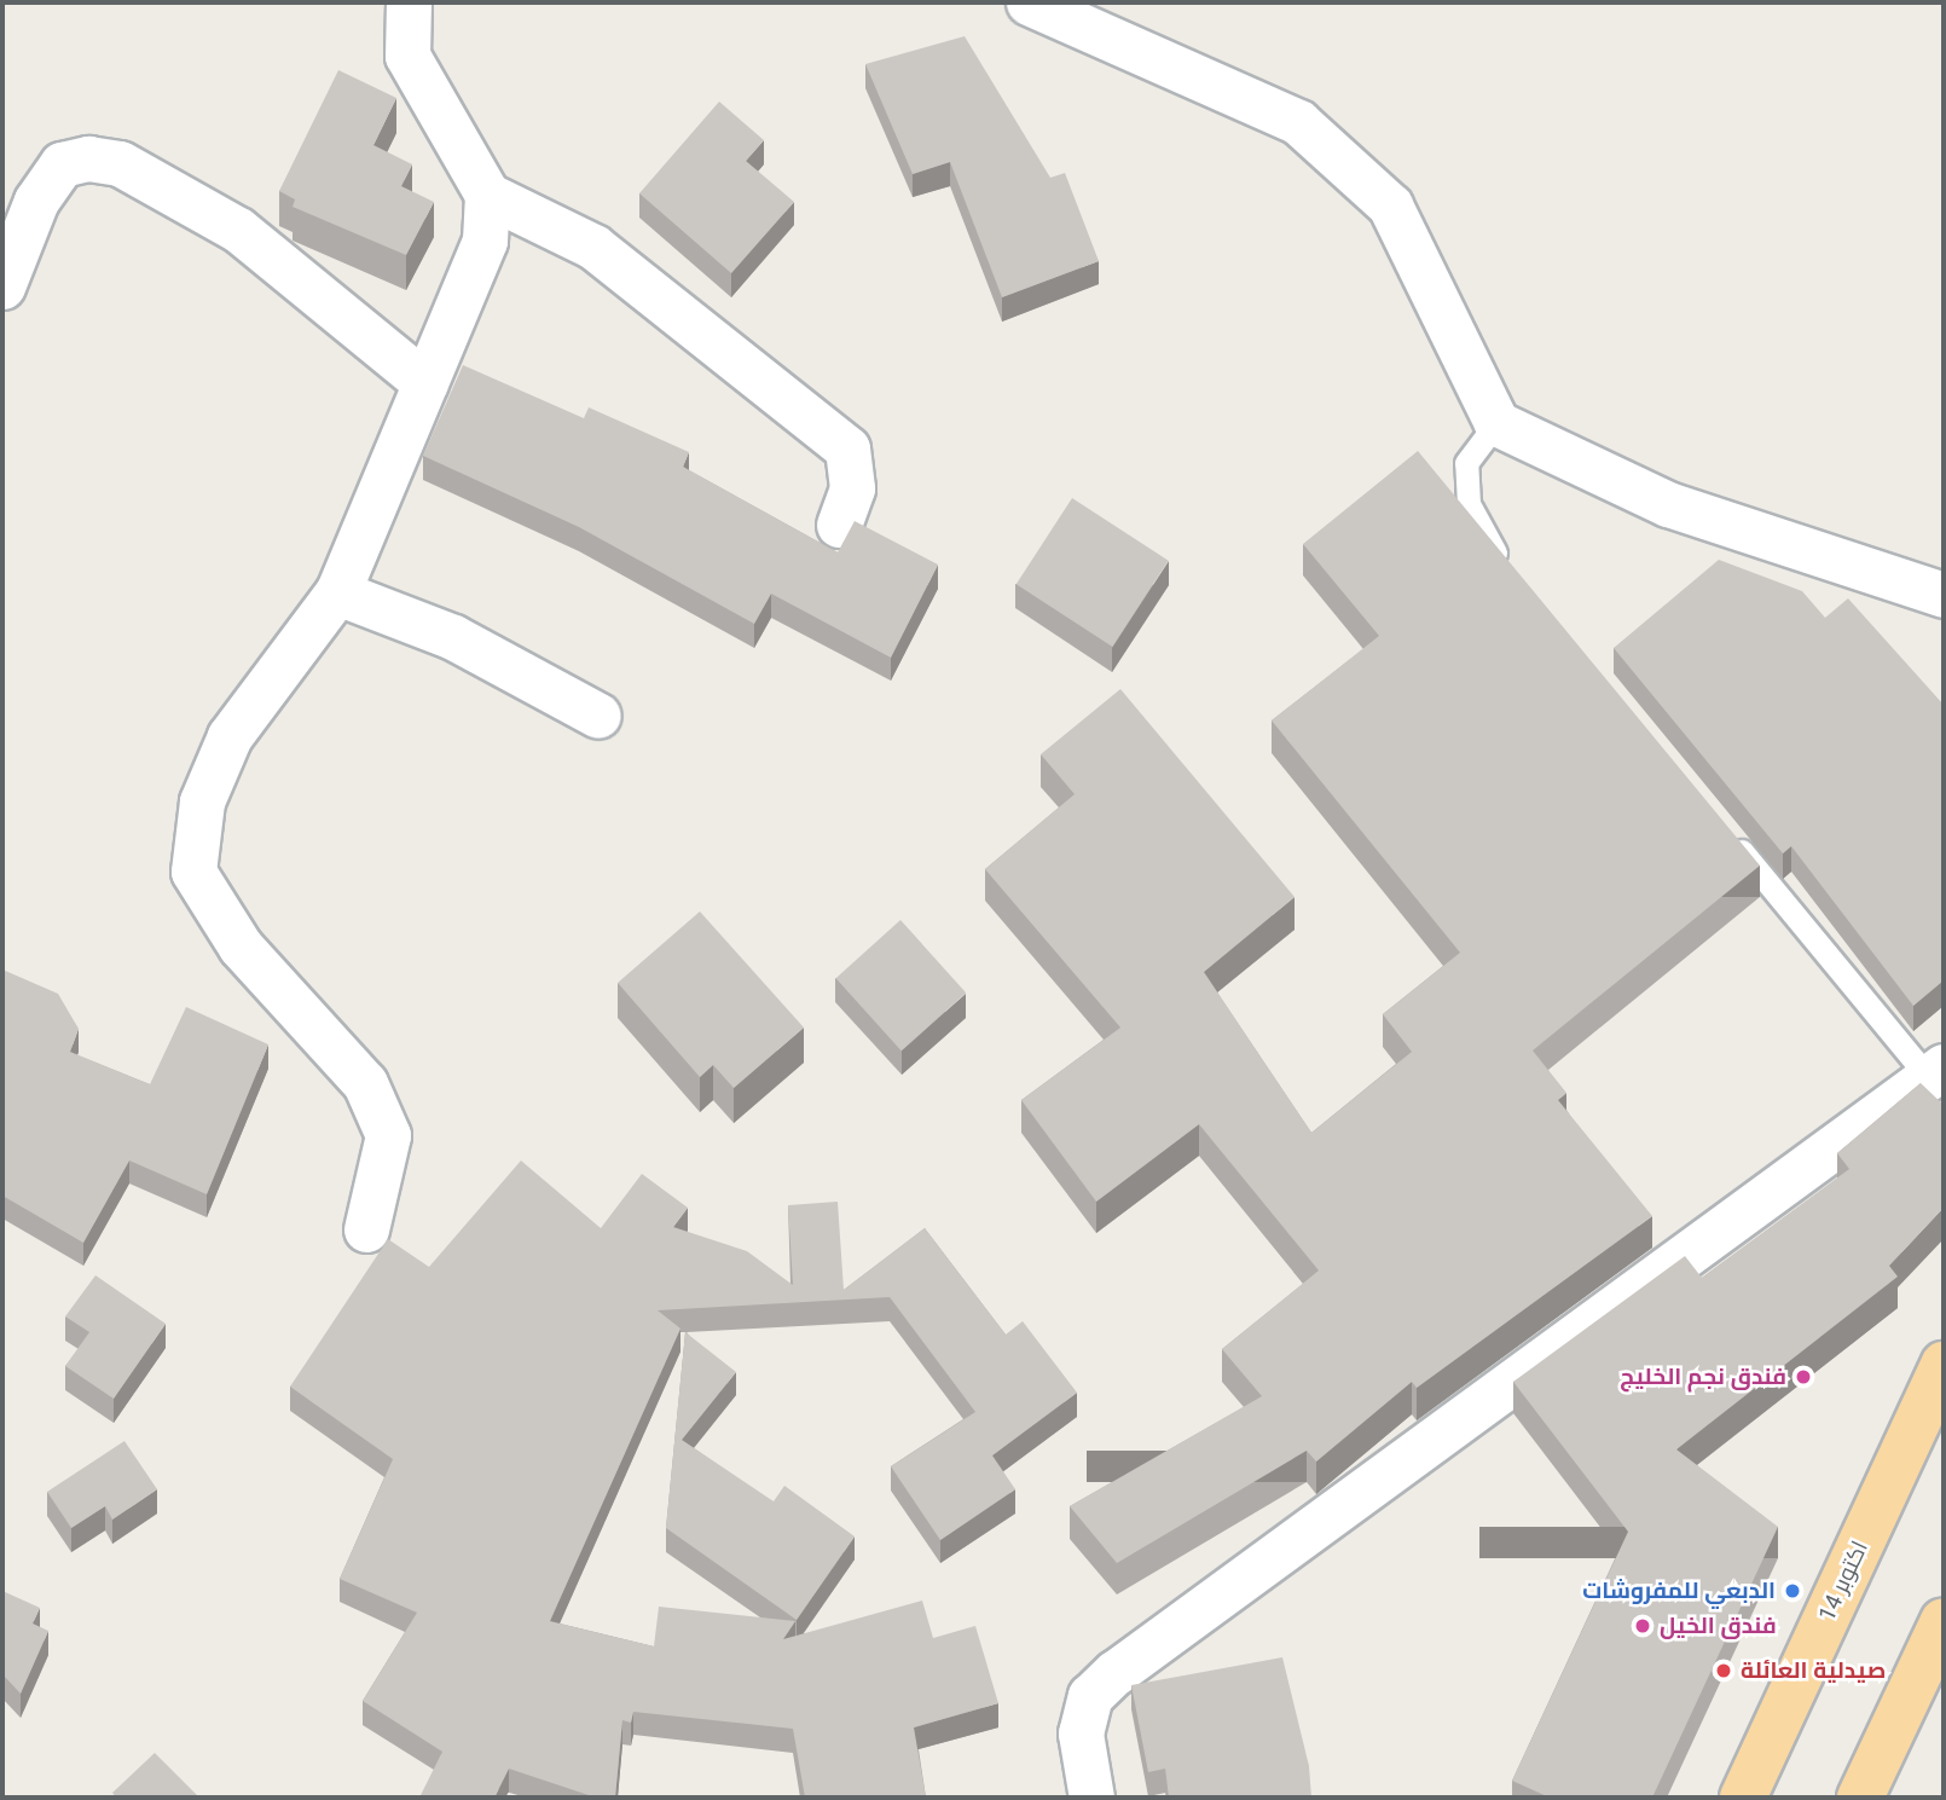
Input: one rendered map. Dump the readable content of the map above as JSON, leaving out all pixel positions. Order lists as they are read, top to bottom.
{
  "streets": {
    "highway": ["14 اكتوبر"]
  },
  "places": [
    "فندق نجم الخليج",
    "الدبعي للمفروشات",
    "فندق الخيل",
    "صيدلية العائلة"
  ]
}
